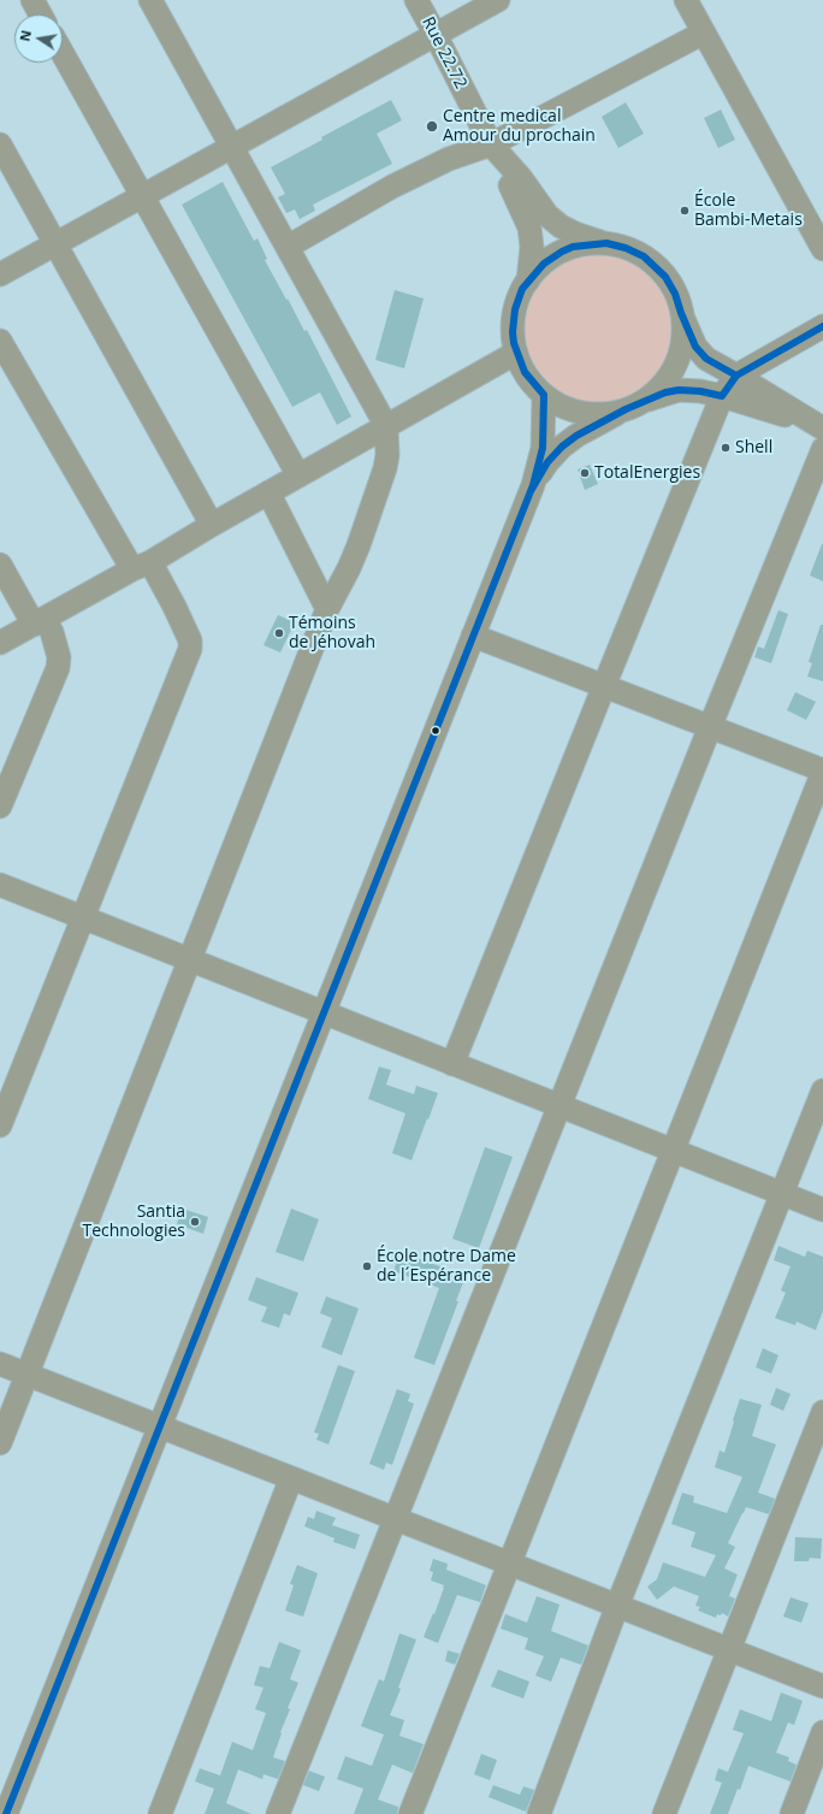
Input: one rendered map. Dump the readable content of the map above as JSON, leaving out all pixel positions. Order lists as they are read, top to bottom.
{
  "streets": {
    "street": ["Rue 22.72"]
  },
  "places": [
    "Centre medical Amour du prochain",
    "École Bambi-Metais",
    "Shell",
    "TotalEnergies",
    "Témoins de Jéhovah",
    "Santia Technologies",
    "École notre Dame de l´Espérance"
  ],
  "north": "left"
}
